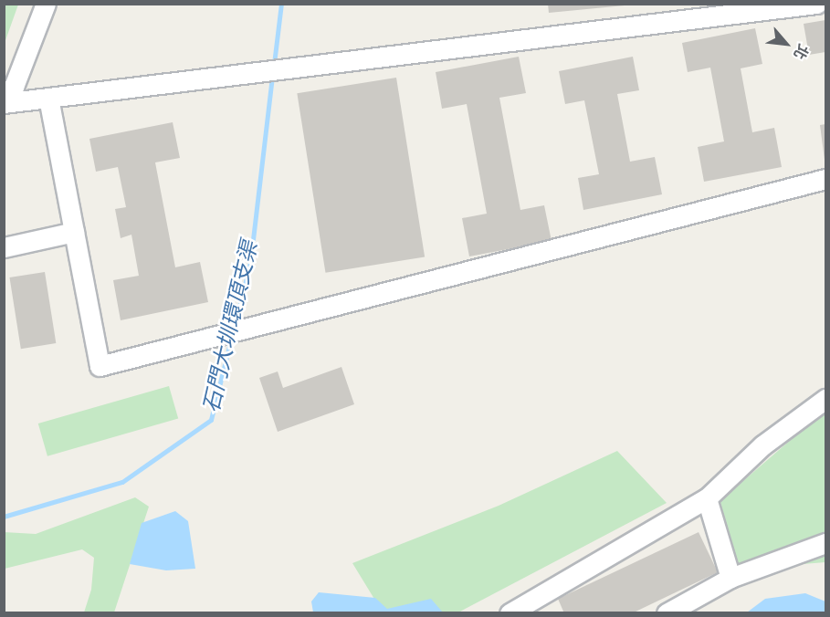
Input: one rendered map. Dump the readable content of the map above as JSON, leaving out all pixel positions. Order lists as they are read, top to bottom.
{
  "water": ["石門大圳環頂支渠"],
  "north": "bottom right"
}
